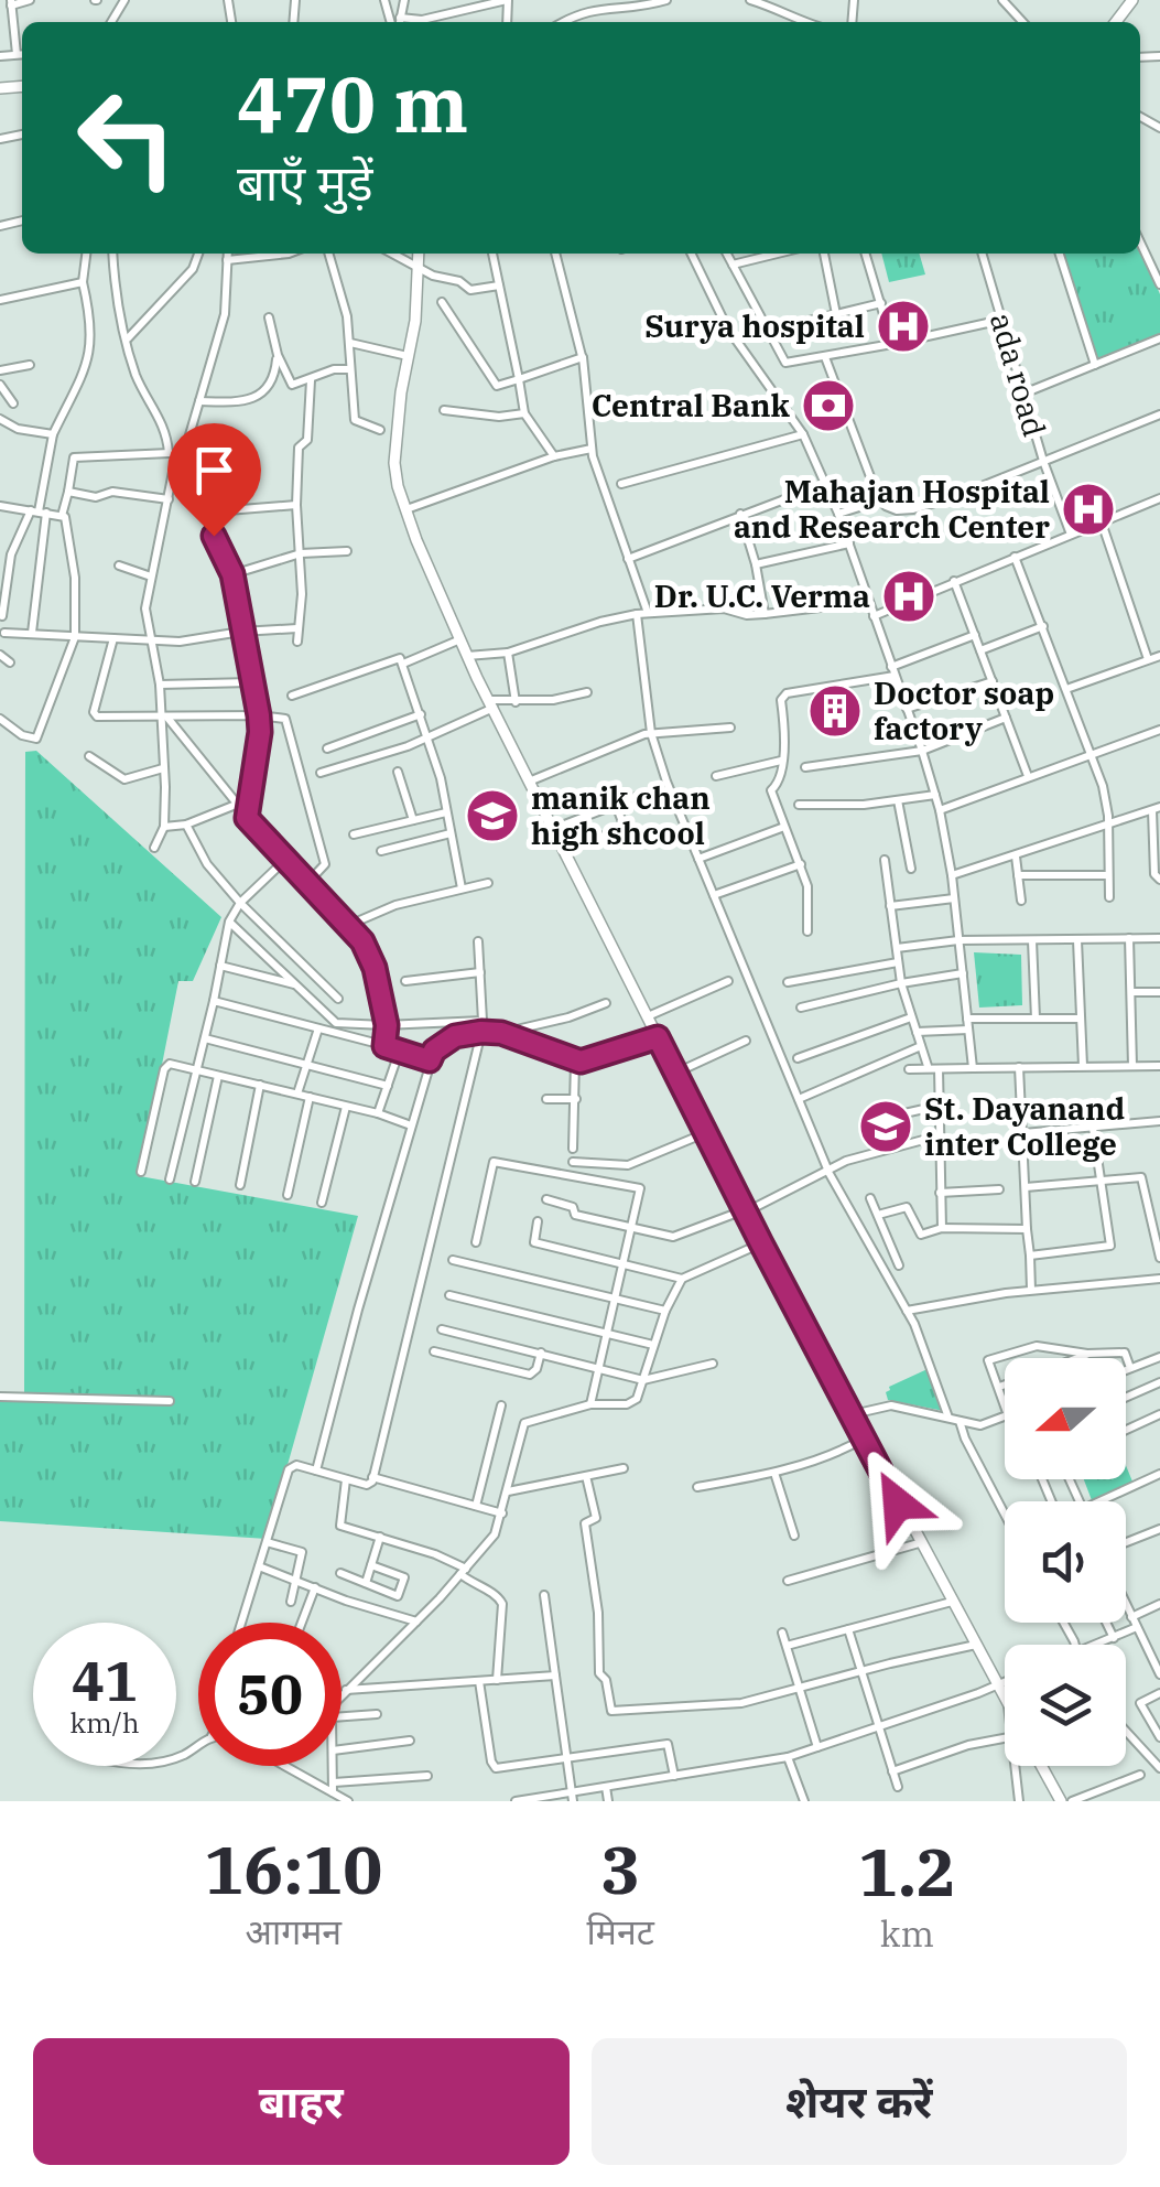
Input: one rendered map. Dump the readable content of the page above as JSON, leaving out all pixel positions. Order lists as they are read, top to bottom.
{
  "streets": {
    "street": ["ada road"]
  },
  "places": {
    "hospital": ["Surya hospital", "Mahajan Hospital and Research Center", "Dr. U.C. Verma"],
    "bank": ["Central Bank"],
    "building": ["Doctor soap factory"],
    "school or university": ["manik chan high shcool", "St. Dayanand inter College"]
  },
  "north": "left",
  "page": {
    "turn": ["470 m", "बाएँ मुड़ें"],
    "speed": "41 km/h",
    "limit": "50",
    "eta": [
      "16:10",
      "आगमन",
      "3",
      "मिनट",
      "1.2",
      "km"
    ],
    "buttons": ["बाहर", "शेयर करें"]
  }
}
